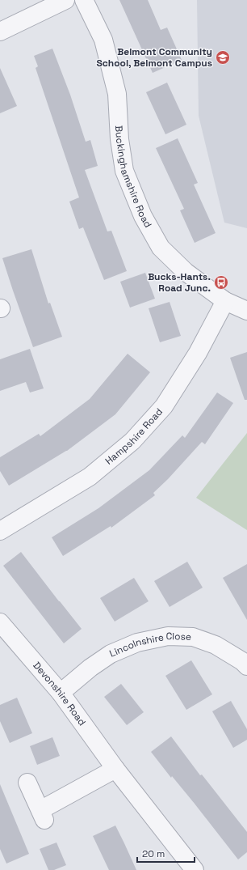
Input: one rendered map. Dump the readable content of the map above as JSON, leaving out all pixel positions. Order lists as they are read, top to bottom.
{
  "streets": {
    "street": [
      "Buckinghamshire Road",
      "Hampshire Road",
      "Lincolnshire Close",
      "Devonshire Road"
    ]
  },
  "crossings": [
    ["Buckinghamshire Road", "Hampshire Road"],
    ["Lincolnshire Close", "Devonshire Road"]
  ],
  "places": {
    "school or university": ["Belmont Community School, Belmont Campus"],
    "bus stop": ["Bucks-Hants. Road Junc."]
  },
  "scale_bar": "20 m"
}
